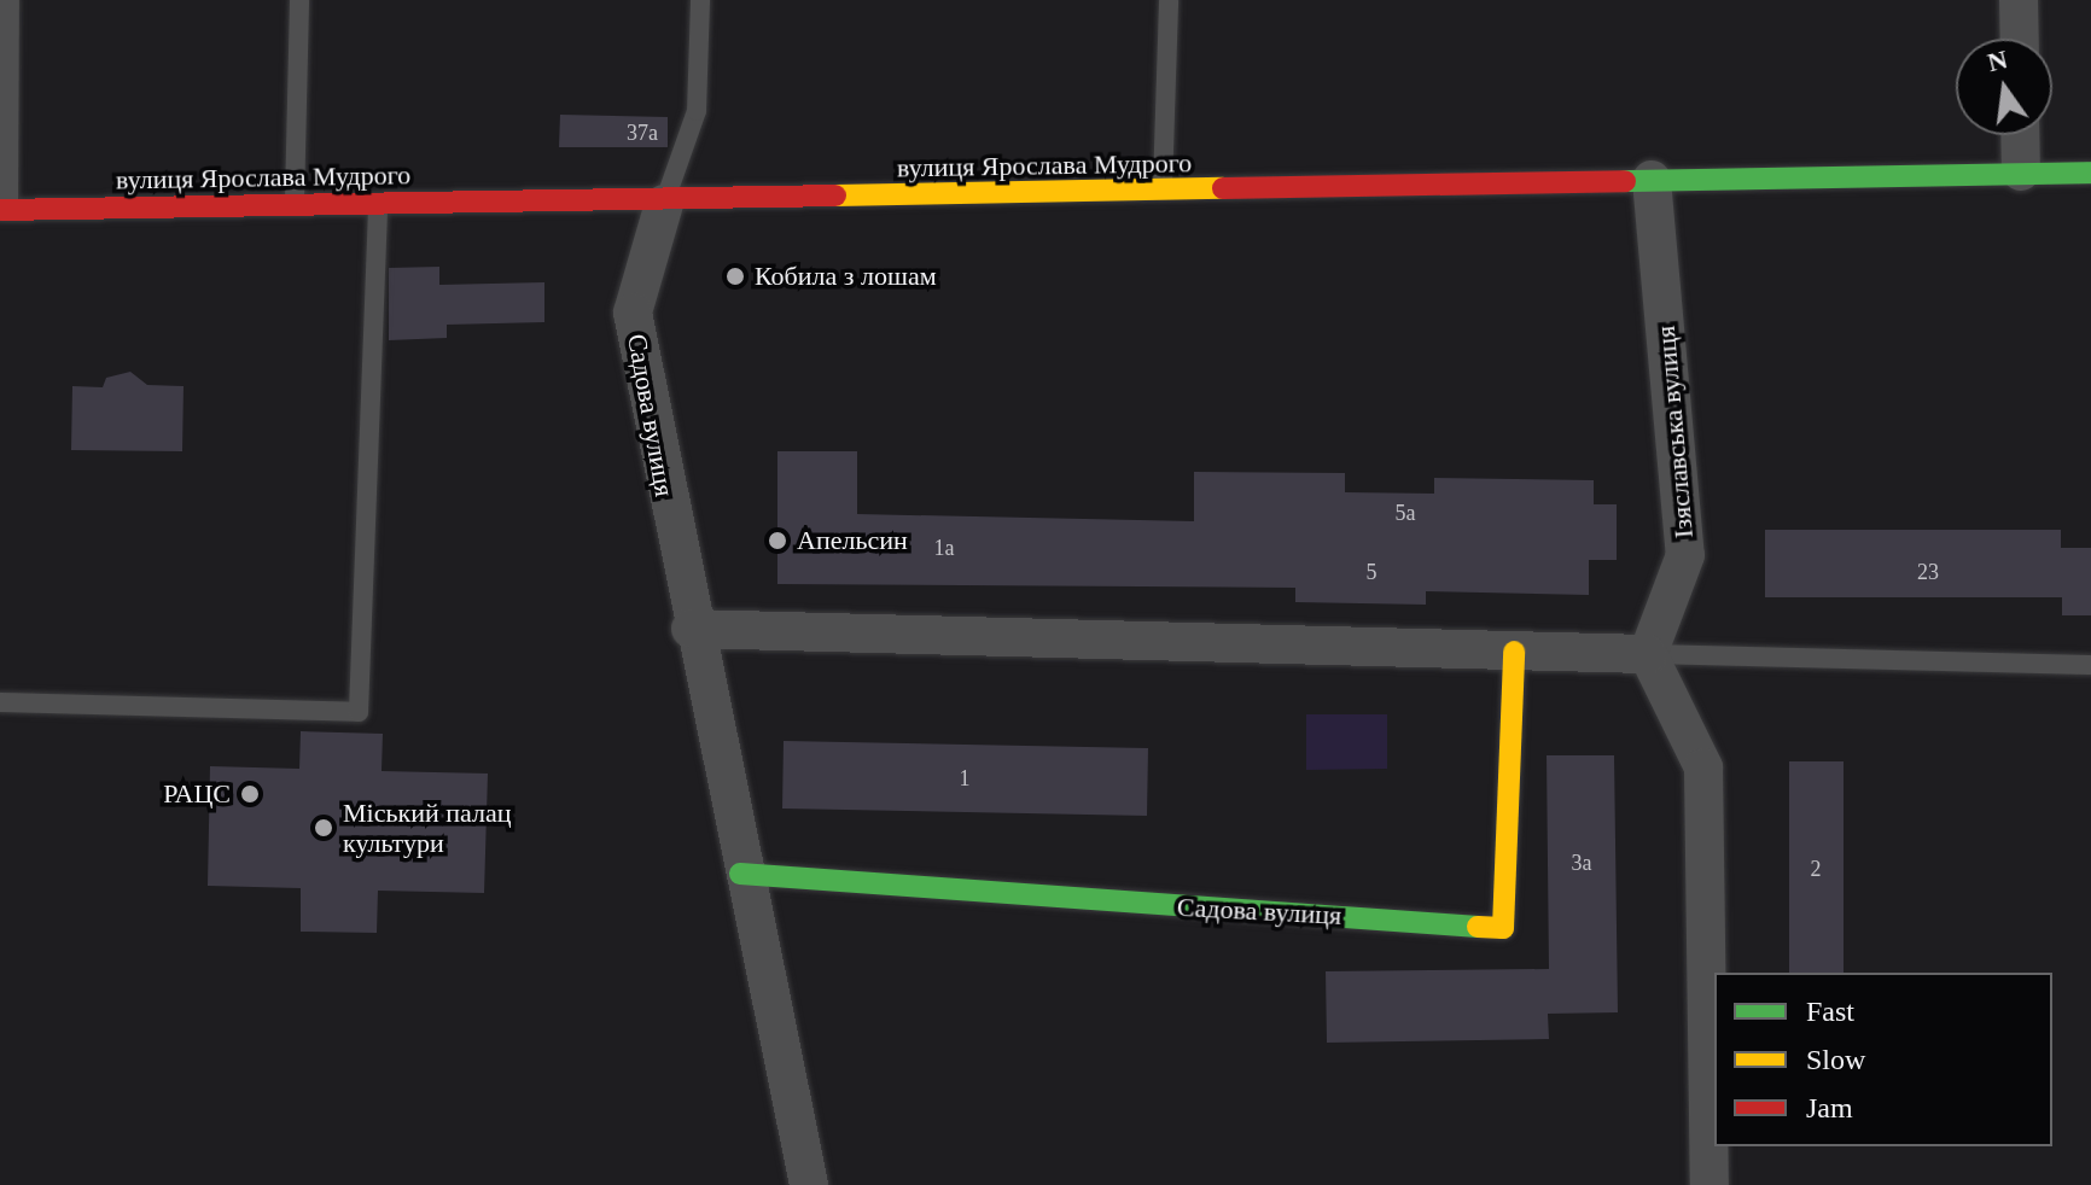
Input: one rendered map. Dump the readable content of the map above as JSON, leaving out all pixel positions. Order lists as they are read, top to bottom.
{
  "streets": {
    "street": ["вулиця Ярослава Мудрого", "Садова вулиця", "Ізяславська вулиця"]
  },
  "crossings": [
    ["вулиця Ярослава Мудрого", "Садова вулиця"],
    ["вулиця Ярослава Мудрого", "Ізяславська вулиця"]
  ],
  "places": [
    "Кобила з лошам",
    "Апельсин",
    "РАЦС",
    "Міський палац культури"
  ],
  "house_numbers": [
    "37а",
    "5а",
    "1а",
    "5",
    "23",
    "1",
    "3а",
    "2"
  ],
  "legend": ["Fast", "Slow", "Jam"],
  "north": "top"
}
